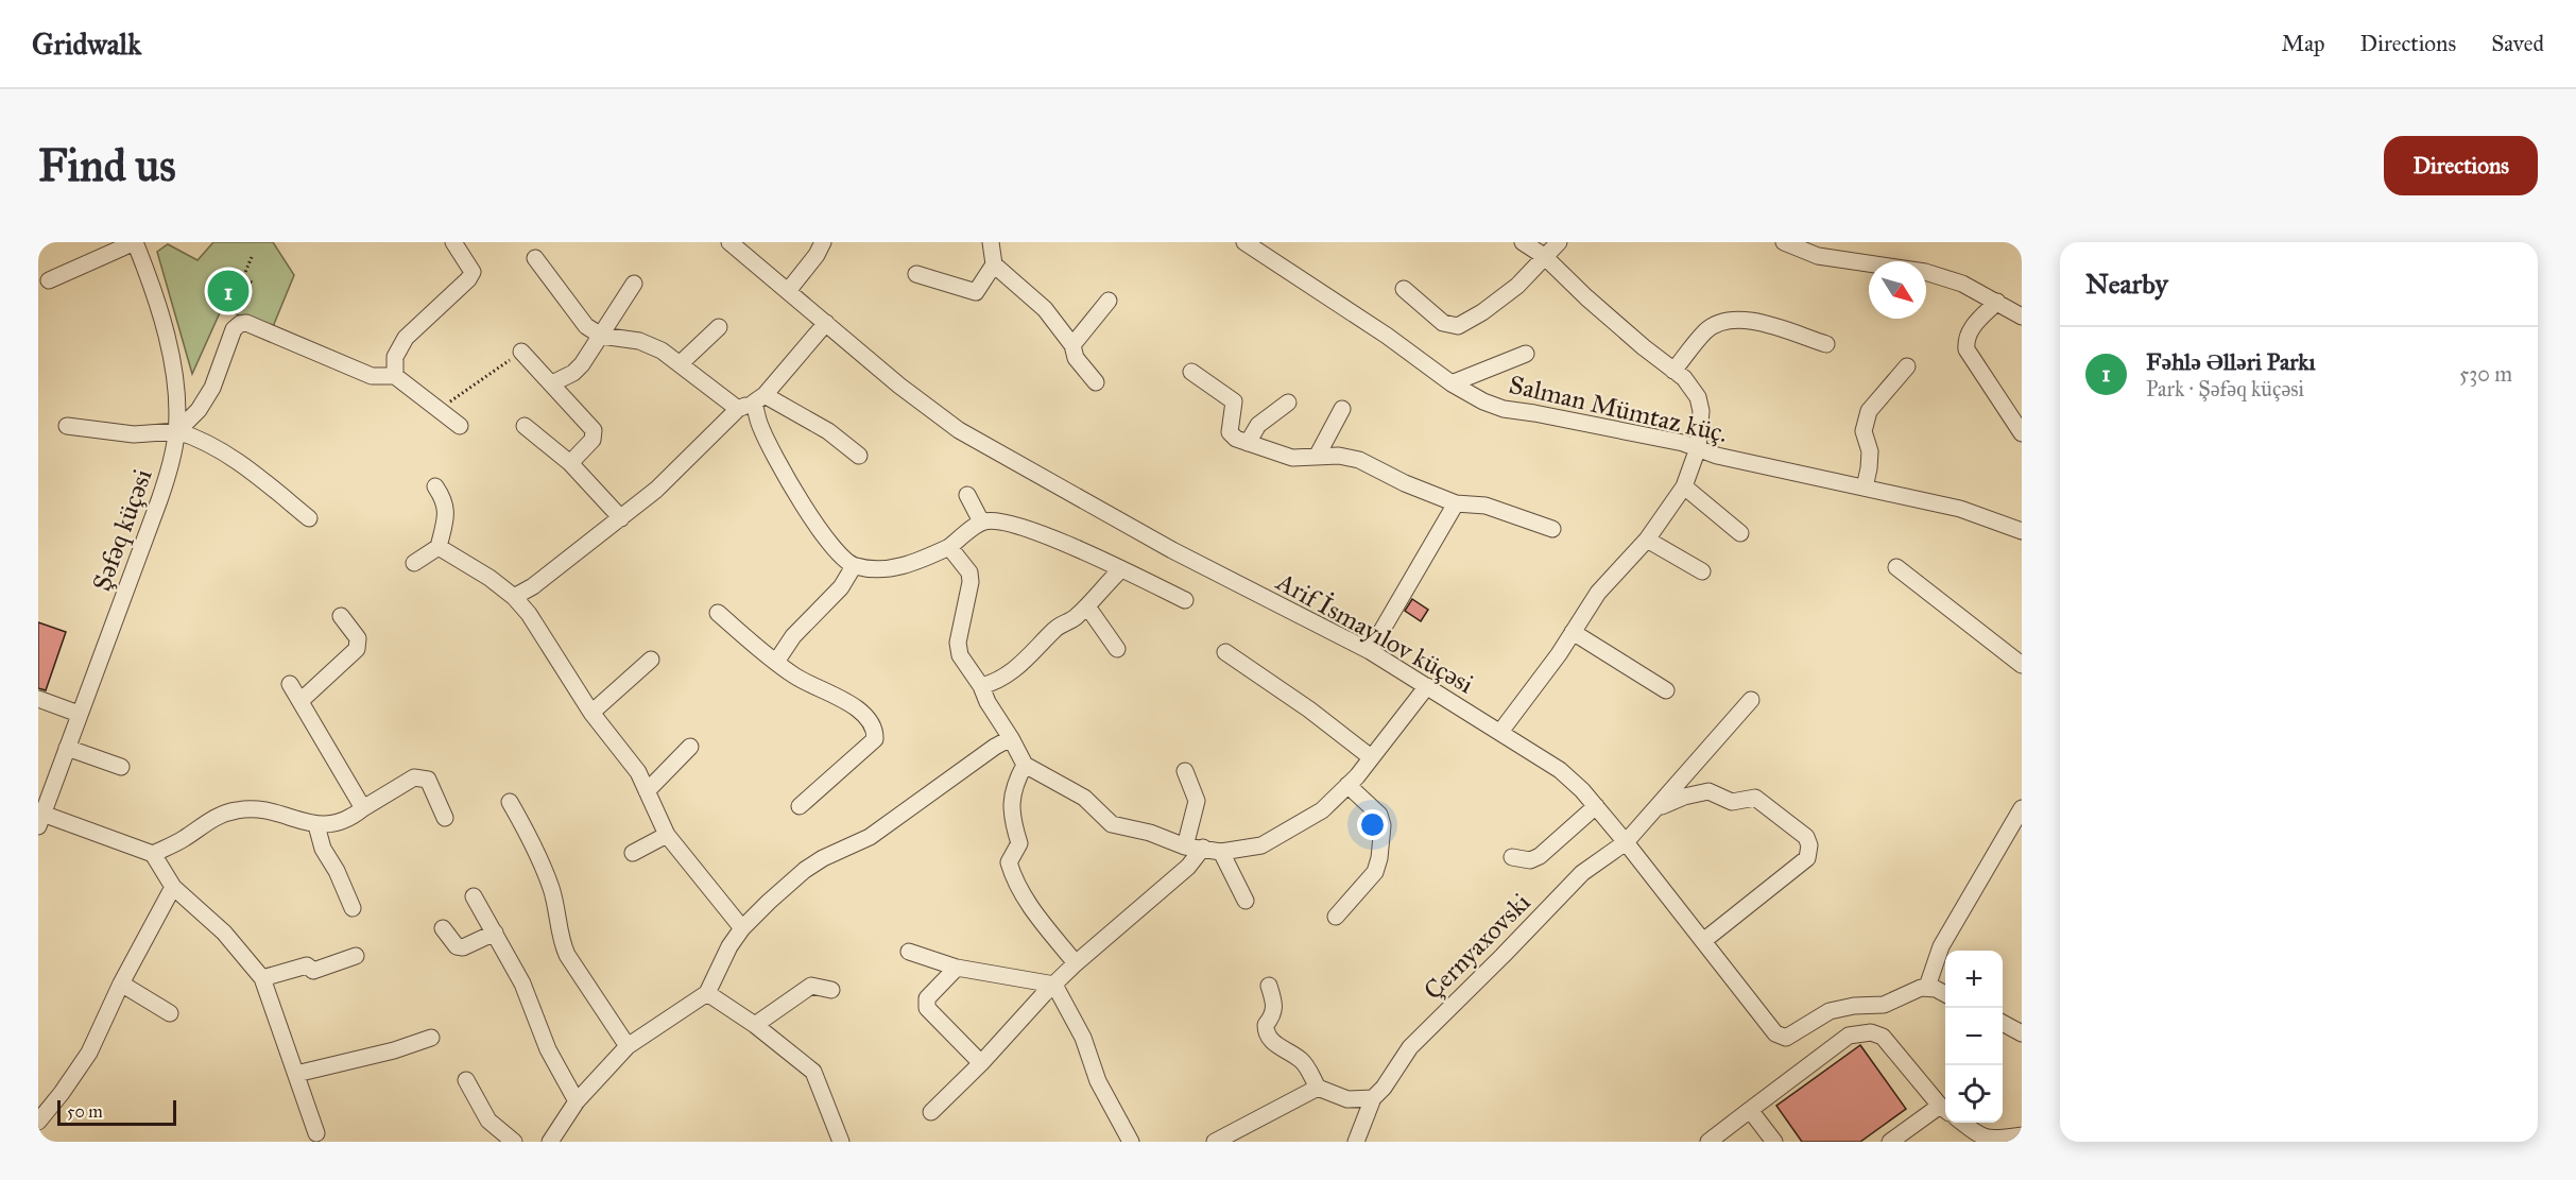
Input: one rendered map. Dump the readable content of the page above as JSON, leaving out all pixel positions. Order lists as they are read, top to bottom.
{
  "streets": {
    "street": [
      "Salman Mümtaz küç.",
      "Şəfəq küçəsi",
      "Arif İsmayılov küçəsi",
      "Çernyaxovski"
    ]
  },
  "crossings": [
    ["Arif İsmayılov küçəsi", "Çernyaxovski"]
  ],
  "scale_bar": "50 m",
  "north": "bottom right",
  "page": {
    "header": "Gridwalk",
    "nav": ["Map", "Directions", "Saved"],
    "buttons": "Directions",
    "title": "Find us",
    "heading": "Nearby",
    "pins": "1",
    "list": [
      {
        "mark": "1",
        "name": "Fəhlə Əlləri Parkı",
        "note": "Park · Şəfəq küçəsi",
        "value": "530 m"
      }
    ],
    "map_buttons": ["+", "−"],
    "scale": "50 m"
  }
}
